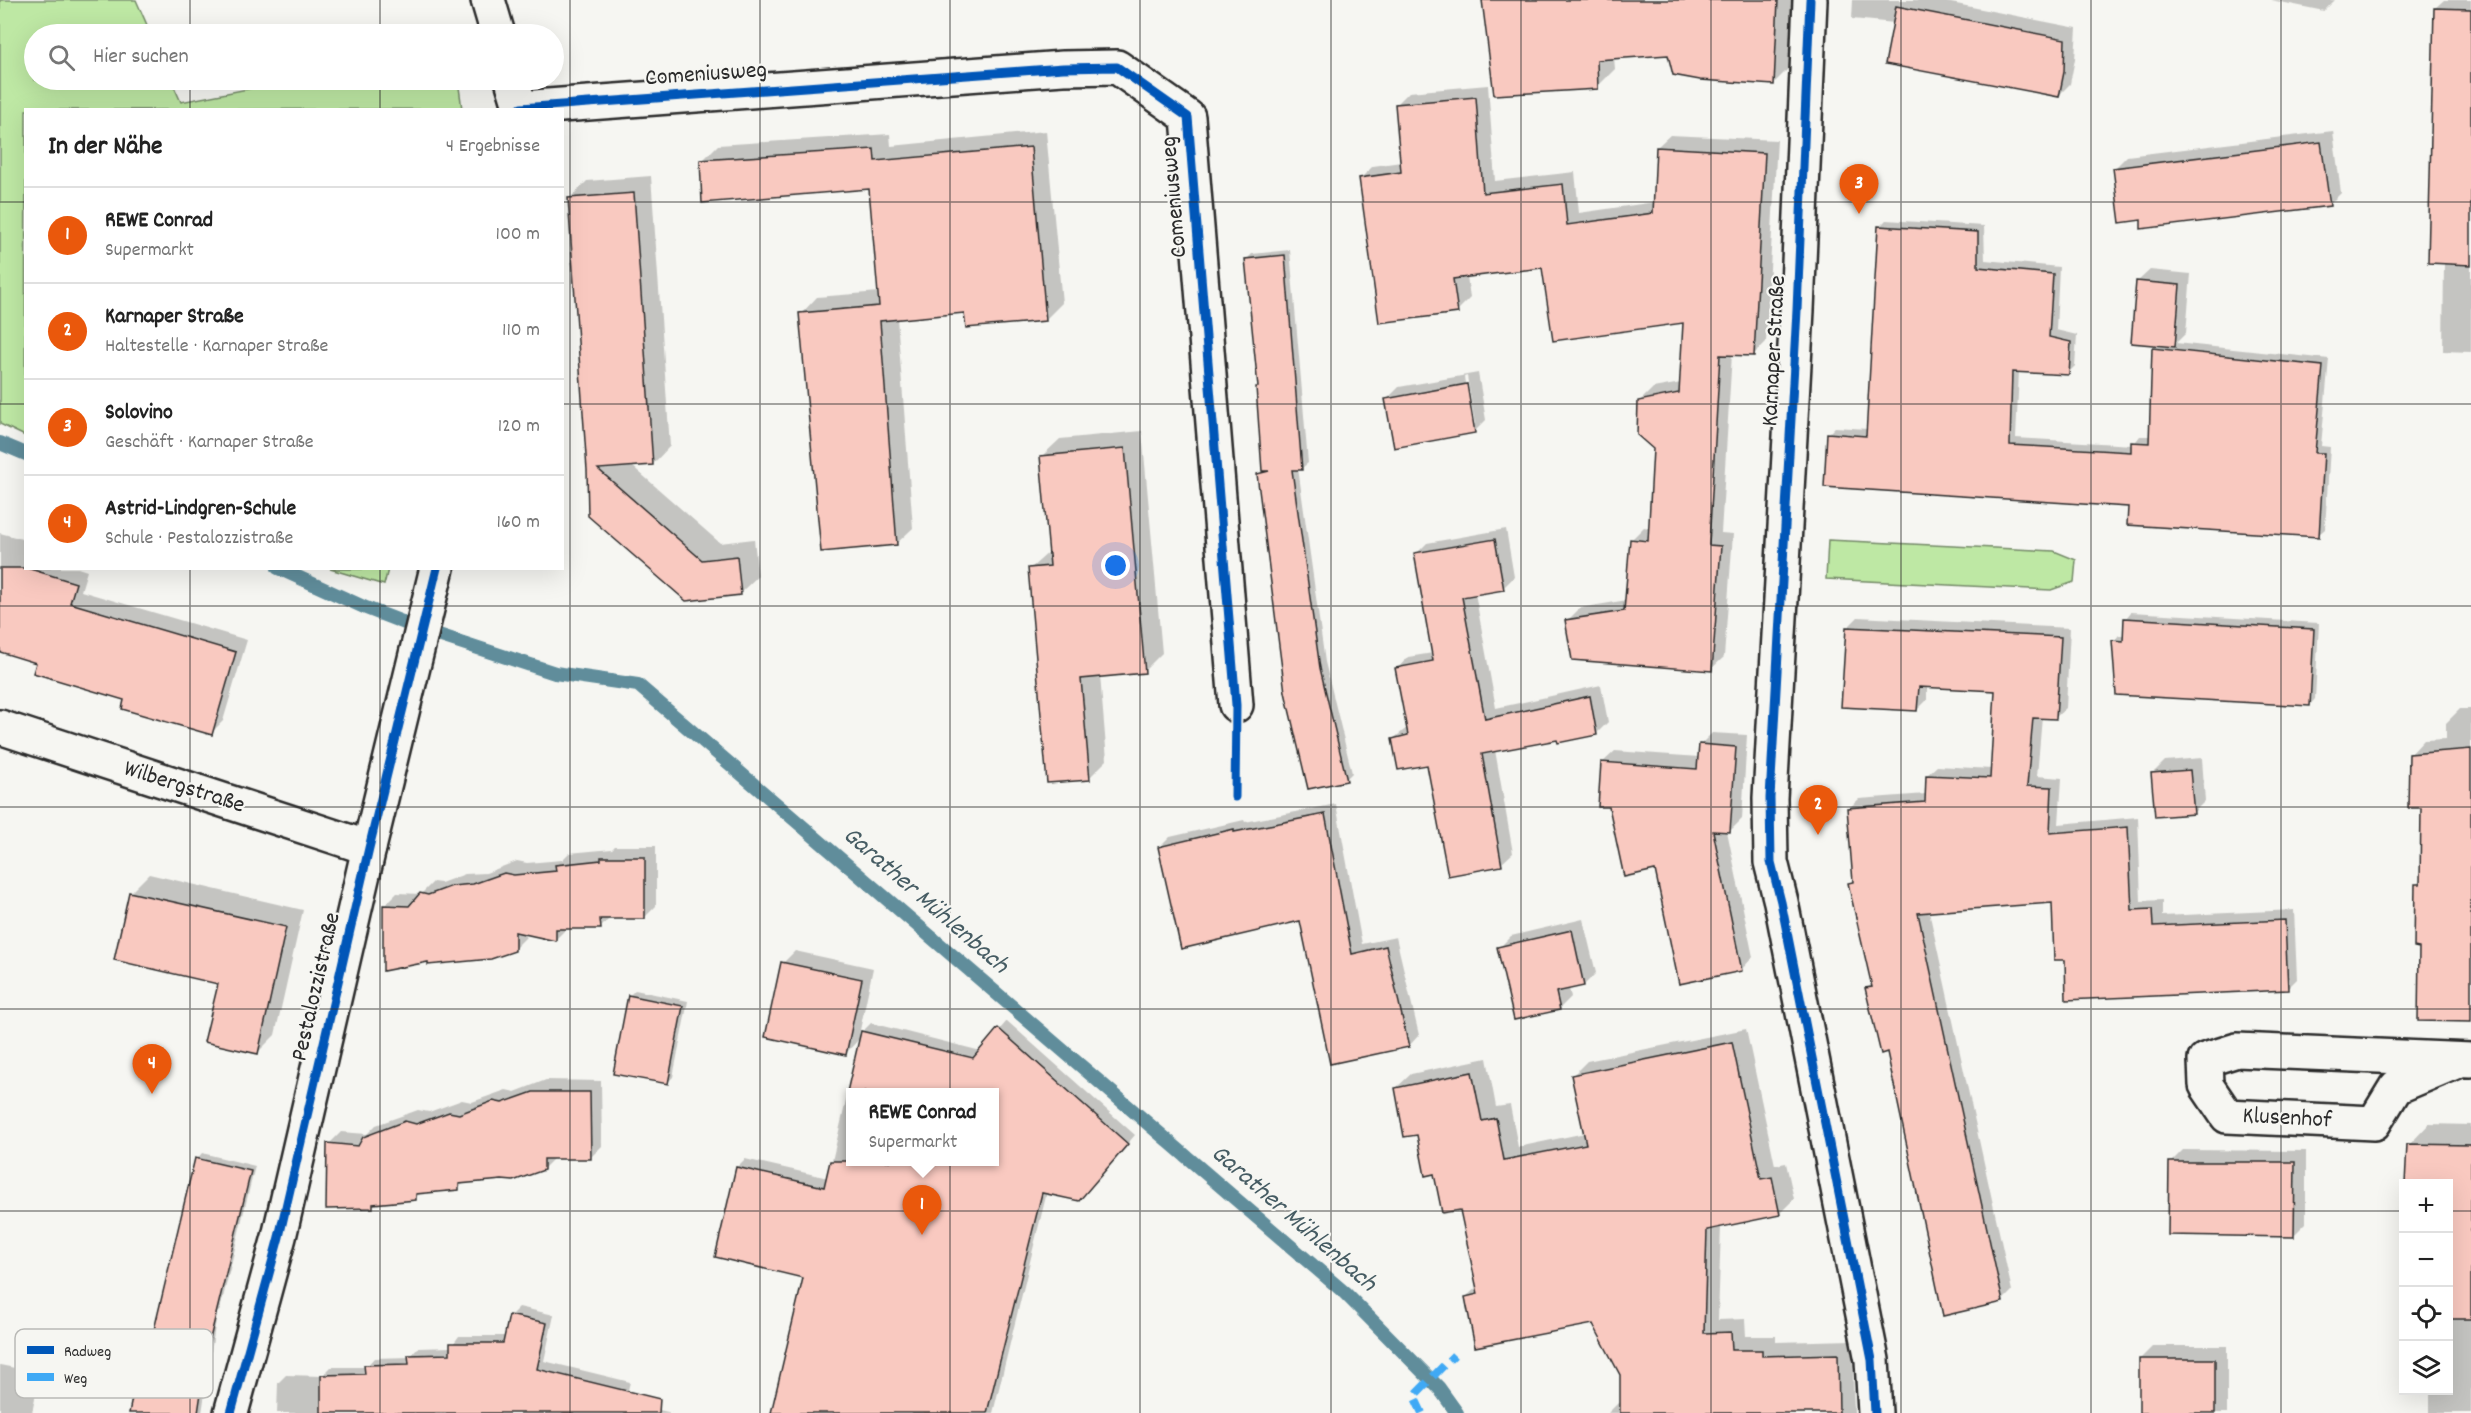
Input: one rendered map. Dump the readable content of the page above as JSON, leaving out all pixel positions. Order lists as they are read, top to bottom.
{
  "streets": {
    "street": [
      "Comeniusweg",
      "Karnaper Straße",
      "Wilbergstraße",
      "Pestalozzistraße",
      "Klusenhof"
    ]
  },
  "crossings": [
    ["Wilbergstraße", "Pestalozzistraße"]
  ],
  "water": ["Garather Mühlenbach"],
  "legend": ["Radweg", "Weg"],
  "page": {
    "search": "Hier suchen",
    "heading": ["In der Nähe", "4 Ergebnisse"],
    "pins": [
      "3",
      "2",
      "4",
      "1"
    ],
    "list": [
      {
        "mark": "1",
        "name": "REWE Conrad",
        "note": "Supermarkt",
        "value": "100 m"
      },
      {
        "mark": "2",
        "name": "Karnaper Straße",
        "note": "Haltestelle · Karnaper Straße",
        "value": "110 m"
      },
      {
        "mark": "3",
        "name": "Solovino",
        "note": "Geschäft · Karnaper Straße",
        "value": "120 m"
      },
      {
        "mark": "4",
        "name": "Astrid-Lindgren-Schule",
        "note": "Schule · Pestalozzistraße",
        "value": "160 m"
      }
    ],
    "popup": ["REWE Conrad", "Supermarkt"],
    "map_buttons": ["+", "−"]
  }
}
